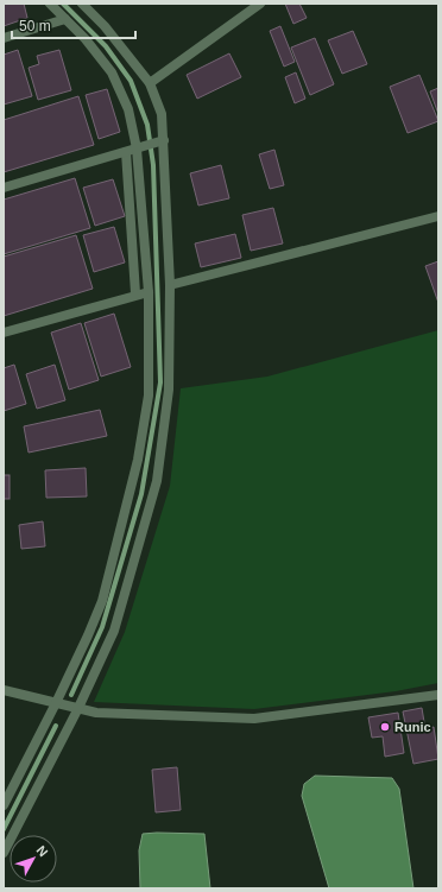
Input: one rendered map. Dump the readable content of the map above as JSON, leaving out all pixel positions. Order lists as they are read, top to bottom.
{
  "places": ["Runic"],
  "scale_bar": "50 m",
  "north": "top right"
}
